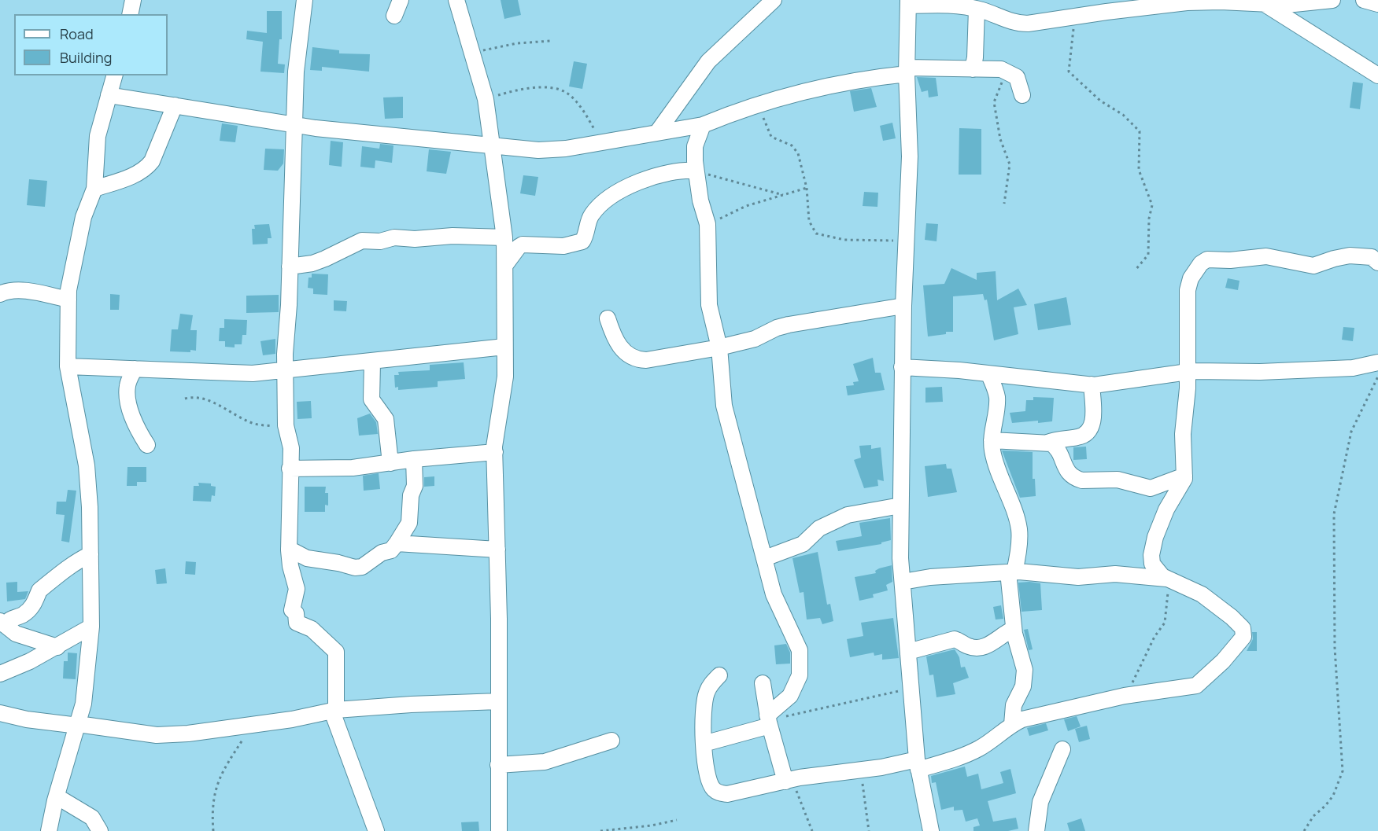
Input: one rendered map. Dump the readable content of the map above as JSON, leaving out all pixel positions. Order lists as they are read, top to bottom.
{
  "legend": ["Road", "Building"]
}
